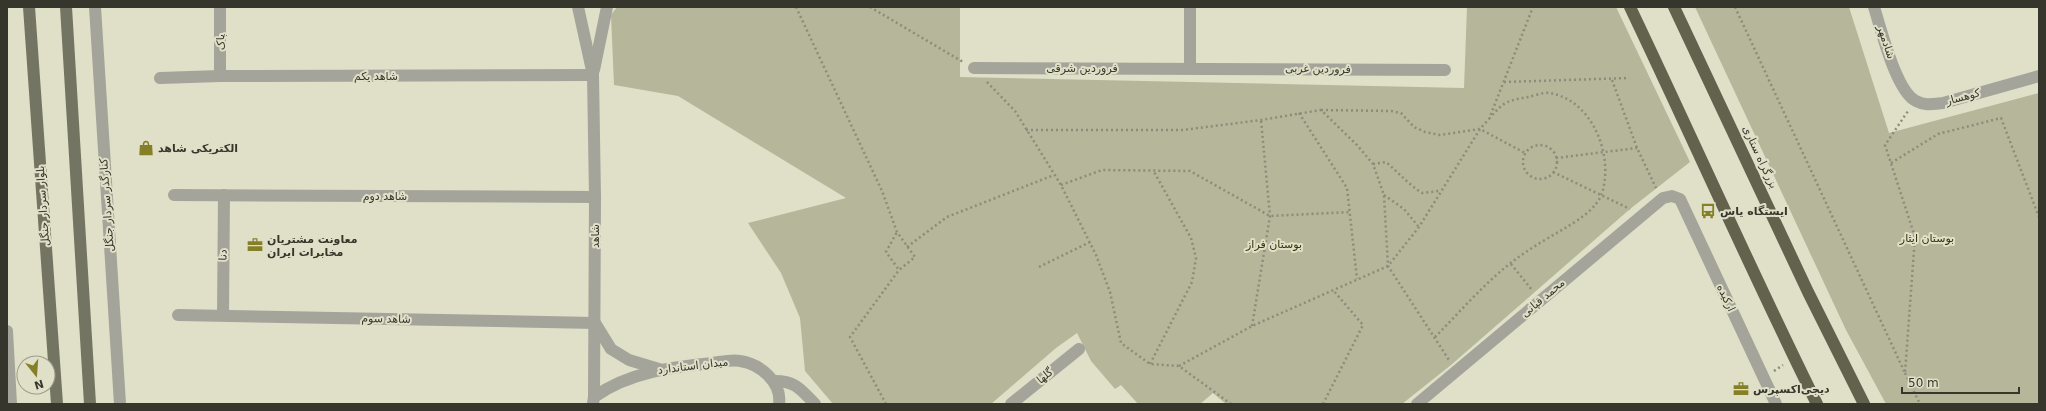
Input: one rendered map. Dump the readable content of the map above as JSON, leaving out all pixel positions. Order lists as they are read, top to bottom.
{
  "streets": {
    "highway": ["بزرگراه ستاری"],
    "main road": ["بلوار سردار جنگل"],
    "street": [
      "پاک",
      "شادمهر",
      "فروردین شرقی",
      "فروردین غربی",
      "شاهد یکم",
      "کوهسار",
      "شاهد دوم",
      "کنارگذر سردار جنگل",
      "شاهد",
      "دنا",
      "محمد قپانی",
      "ارکیده",
      "شاهد سوم",
      "میدان استاندارد",
      "گلها"
    ]
  },
  "crossings": [
    ["پاک", "شاهد یکم"],
    ["شادمهر", "کوهسار"],
    ["فروردین شرقی", "فروردین غربی"],
    ["شاهد یکم", "شاهد"],
    ["شاهد دوم", "شاهد"],
    ["شاهد دوم", "دنا"],
    ["شاهد", "شاهد سوم"],
    ["شاهد", "میدان استاندارد"],
    ["دنا", "شاهد سوم"],
    ["محمد قپانی", "ارکیده"]
  ],
  "parks": ["بوستان ایثار", "بوستان فراز"],
  "places": {
    "shop": ["الکتریکی شاهد"],
    "bus stop": ["ایستگاه یاس"],
    "office": ["معاونت مشتریان مخابرات ایران", "دیجی‌اکسپرس"]
  },
  "scale_bar": "50 m",
  "north": "bottom"
}
